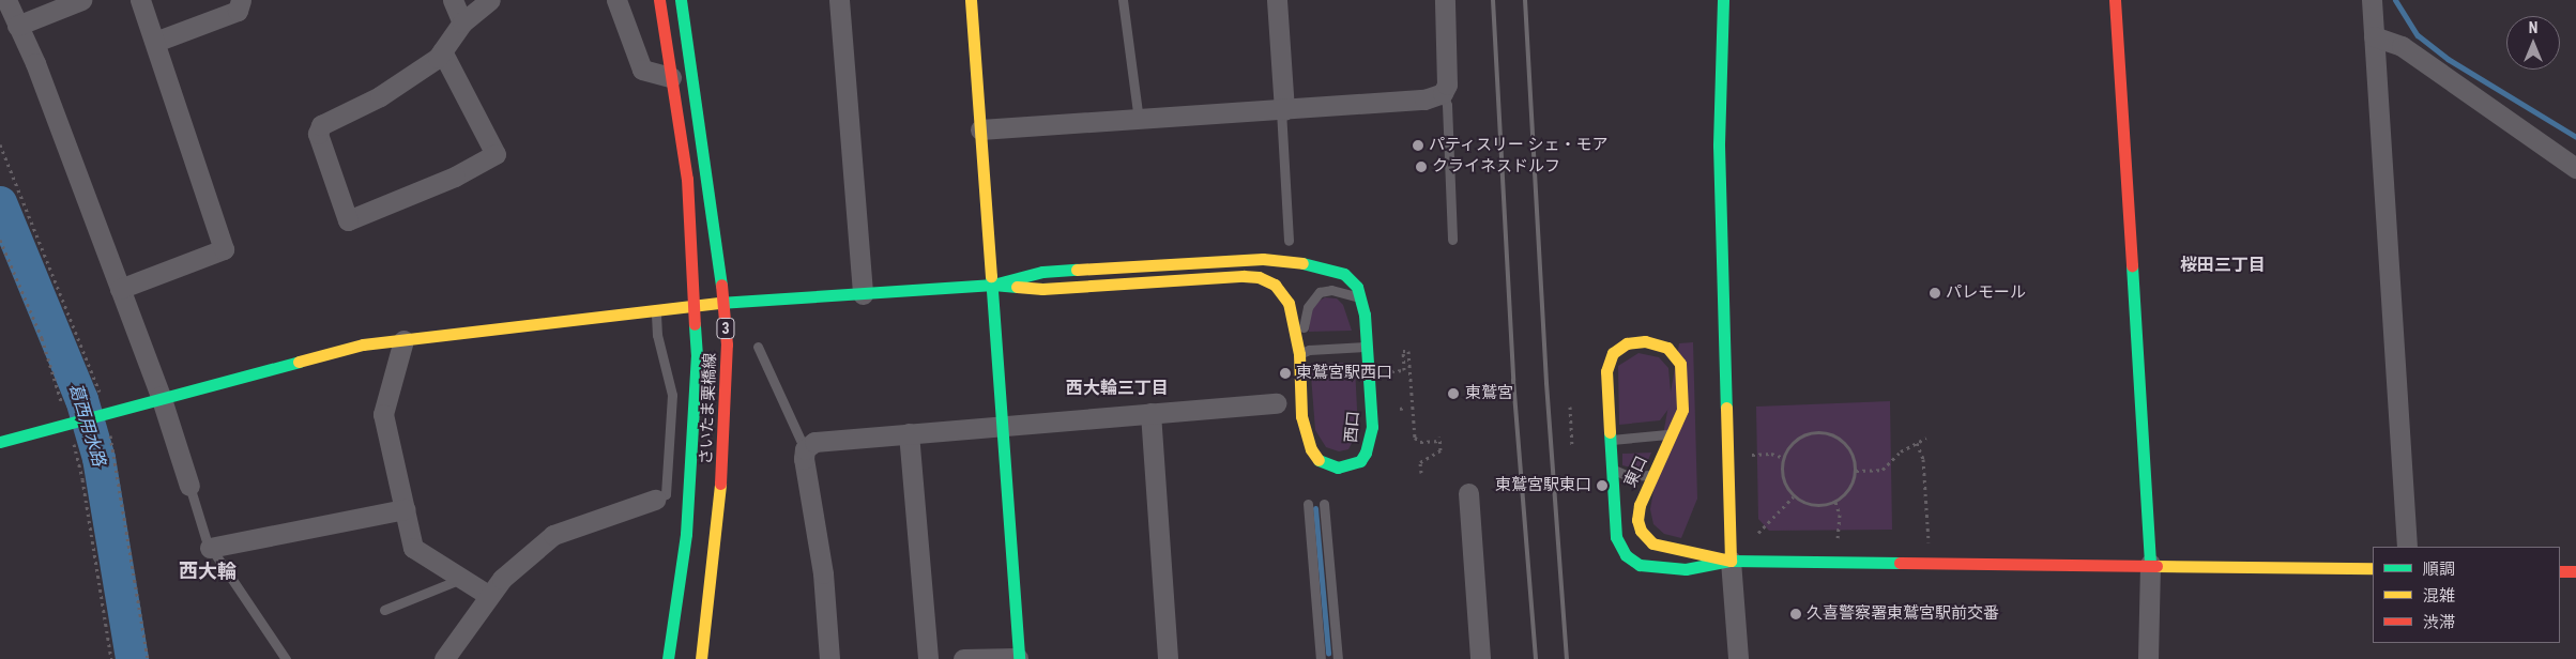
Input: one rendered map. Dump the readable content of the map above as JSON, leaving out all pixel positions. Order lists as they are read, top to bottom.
{
  "streets": {
    "street": [
      "3",
      "さいたま栗橋線",
      "西口",
      "東口"
    ]
  },
  "districts": ["桜田三丁目", "西大輪三丁目", "西大輪"],
  "water": ["葛西用水路"],
  "places": [
    "パティスリー シェ・モア",
    "クライネスドルフ",
    "パレモール",
    "東鷲宮駅西口",
    "東鷲宮",
    "東鷲宮駅東口",
    "久喜警察署東鷲宮駅前交番"
  ],
  "legend": ["順調", "混雑", "渋滞"],
  "north": "top"
}
